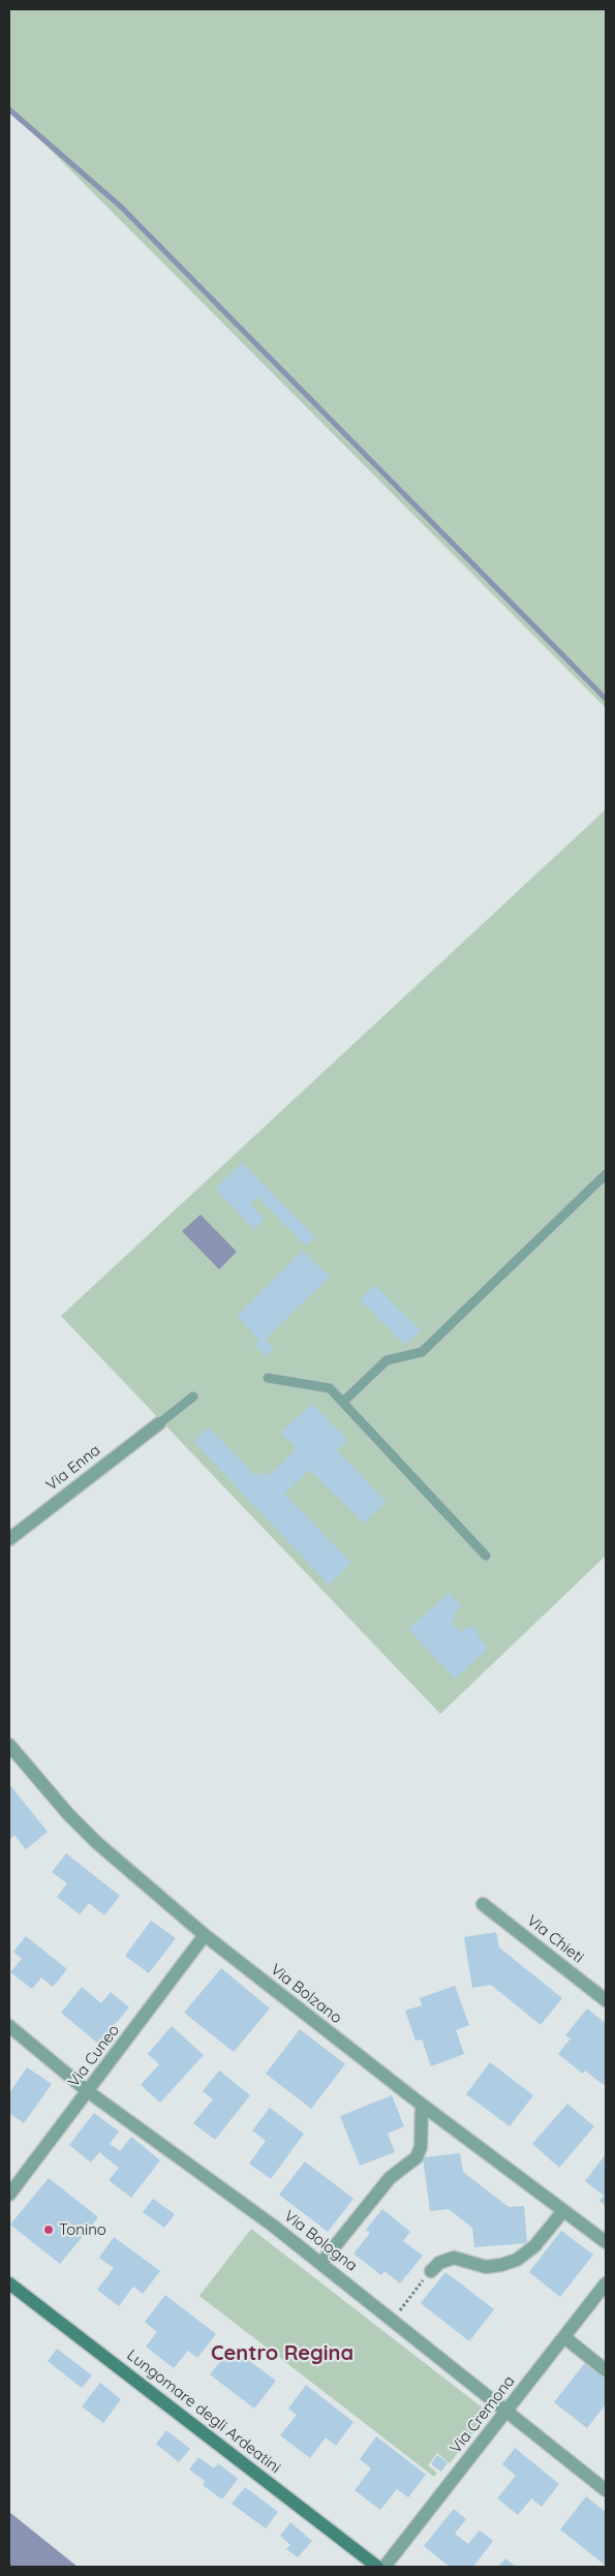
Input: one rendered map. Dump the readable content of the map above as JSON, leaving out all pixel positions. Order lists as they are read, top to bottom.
{
  "streets": {
    "main road": ["Lungomare degli Ardeatini"],
    "street": [
      "Via Enna",
      "Via Chieti",
      "Via Bolzano",
      "Via Cuneo",
      "Via Bologna",
      "Via Cremona"
    ]
  },
  "crossings": [
    ["Via Bolzano", "Via Cuneo"],
    ["Via Cuneo", "Via Bologna"],
    ["Via Bologna", "Via Cremona"]
  ],
  "districts": ["Centro Regina"],
  "places": ["Tonino"]
}
